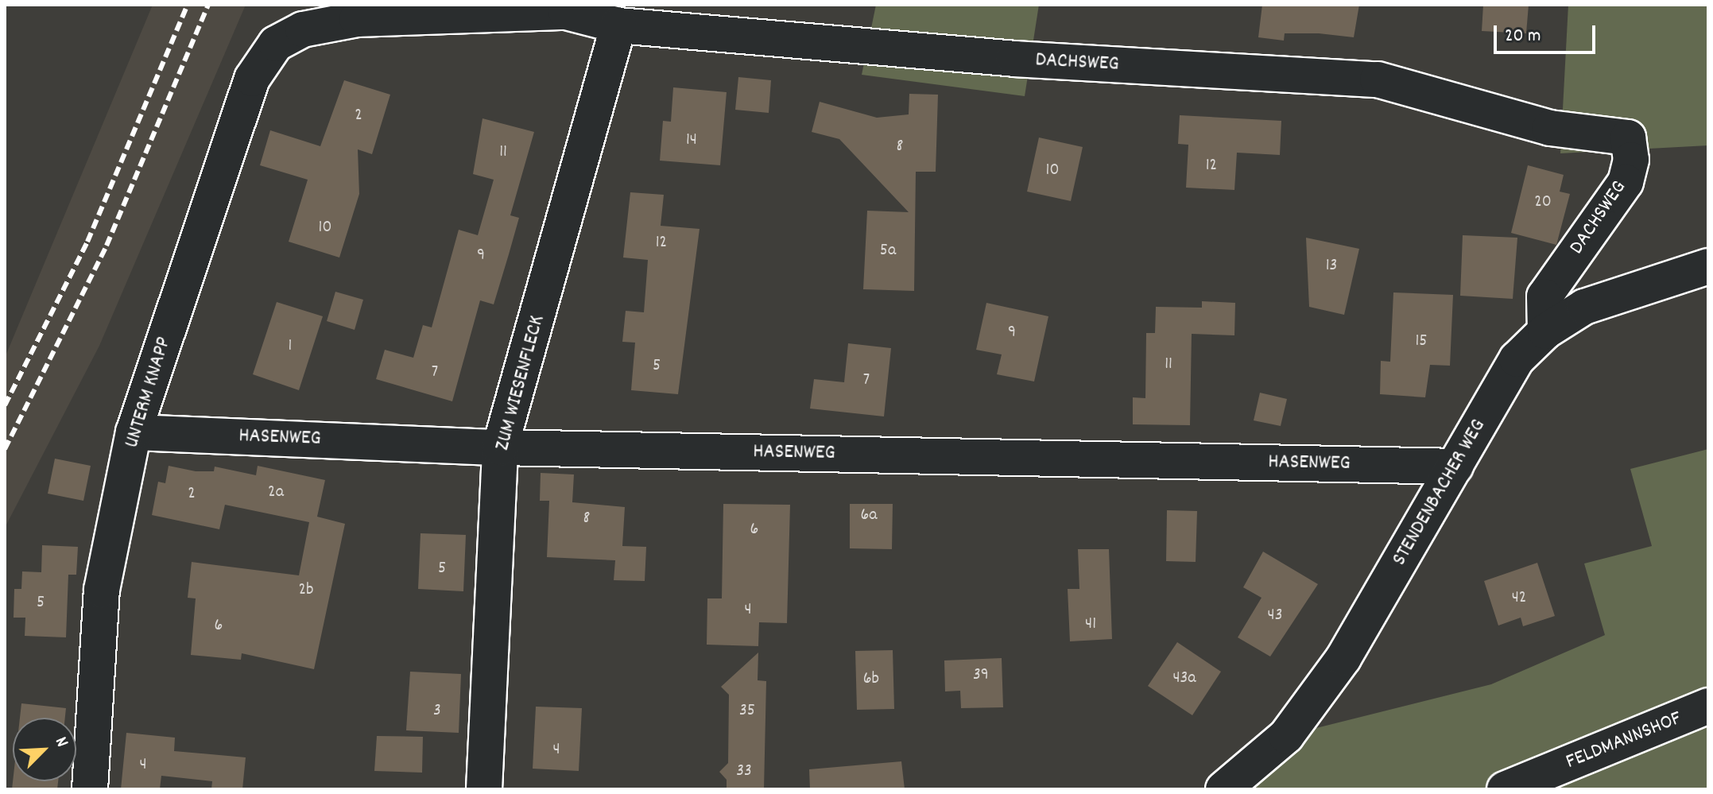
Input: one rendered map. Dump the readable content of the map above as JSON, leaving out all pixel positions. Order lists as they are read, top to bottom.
{
  "streets": {
    "street": [
      "DACHSWEG",
      "ZUM WIESENFLECK",
      "UNTERM KNAPP",
      "HASENWEG",
      "STENDENBACHER WEG",
      "FELDMANNSHOF"
    ]
  },
  "crossings": [
    ["DACHSWEG", "ZUM WIESENFLECK"],
    ["DACHSWEG", "UNTERM KNAPP"],
    ["DACHSWEG", "STENDENBACHER WEG"],
    ["ZUM WIESENFLECK", "HASENWEG"],
    ["UNTERM KNAPP", "HASENWEG"],
    ["HASENWEG", "STENDENBACHER WEG"]
  ],
  "house_numbers": [
    "2",
    "14",
    "8",
    "11",
    "12",
    "10",
    "20",
    "10",
    "12",
    "5a",
    "9",
    "13",
    "9",
    "15",
    "1",
    "11",
    "5",
    "7",
    "7",
    "2a",
    "2",
    "6a",
    "8",
    "6",
    "5",
    "2b",
    "42",
    "5",
    "4",
    "43",
    "41",
    "6",
    "39",
    "43a",
    "6b",
    "3",
    "35",
    "4",
    "4",
    "33"
  ],
  "scale_bar": "20 m",
  "north": "top right"
}
